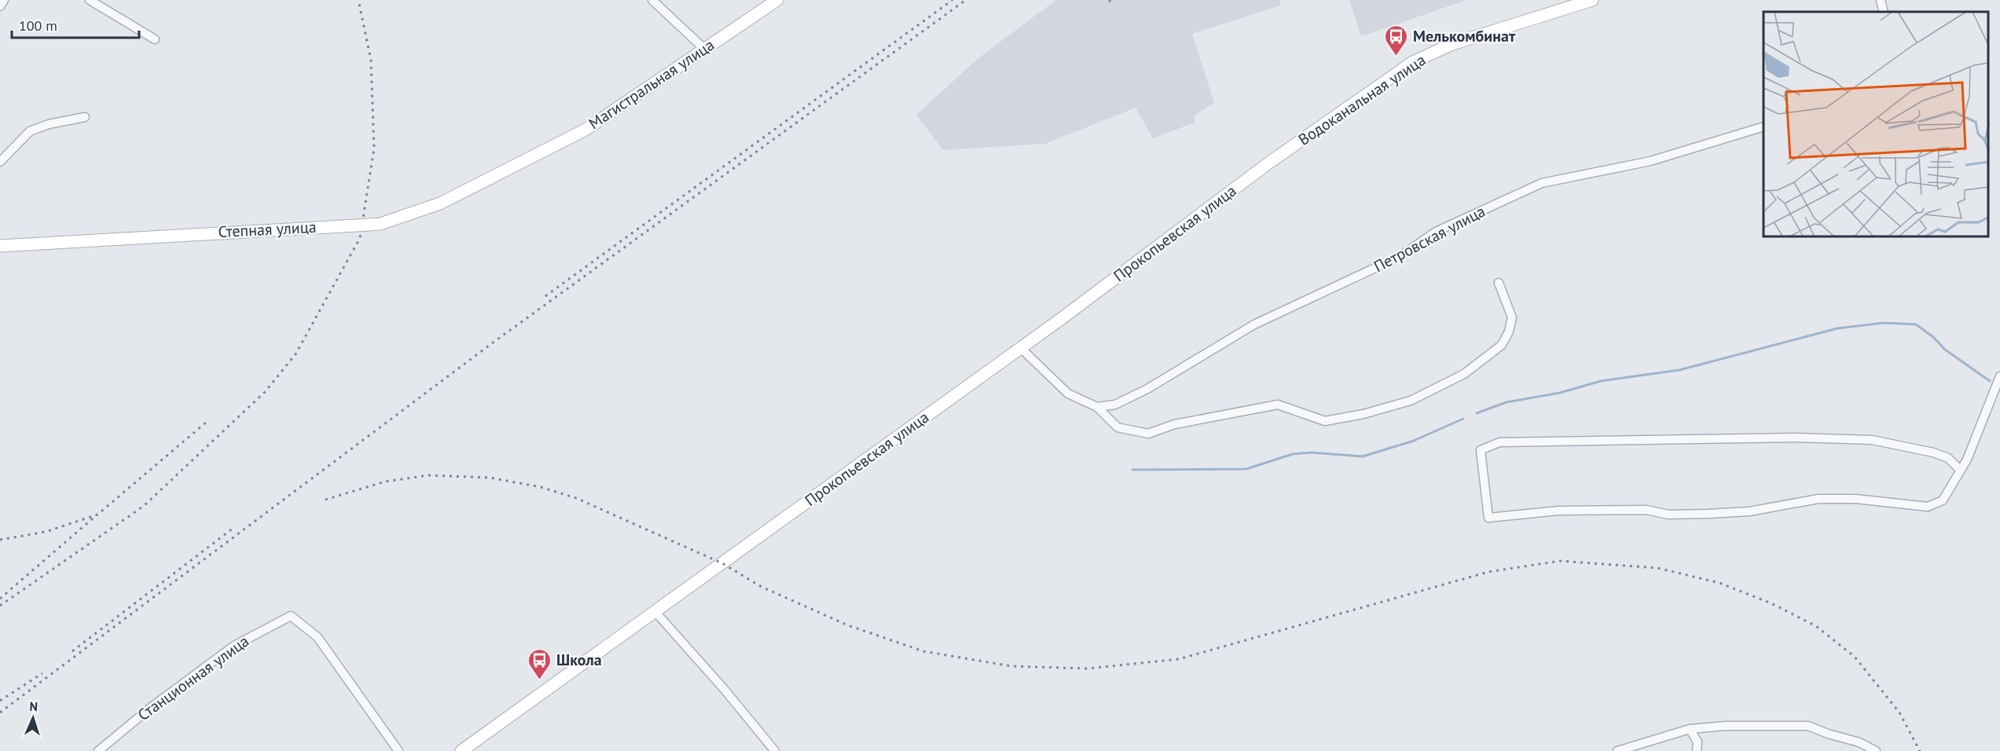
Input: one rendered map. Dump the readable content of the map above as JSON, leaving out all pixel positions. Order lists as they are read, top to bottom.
{
  "streets": {
    "main road": [
      "Магистральная улица",
      "Водоканальная улица",
      "Степная улица",
      "Прокопьевская улица"
    ],
    "street": ["Петровская улица", "Станционная улица"]
  },
  "crossings": [
    ["Магистральная улица", "Степная улица"],
    ["Водоканальная улица", "Прокопьевская улица"]
  ],
  "places": {
    "bus stop": ["Мелькомбинат", "Школа"]
  },
  "scale_bar": "100 m",
  "north": "top"
}
